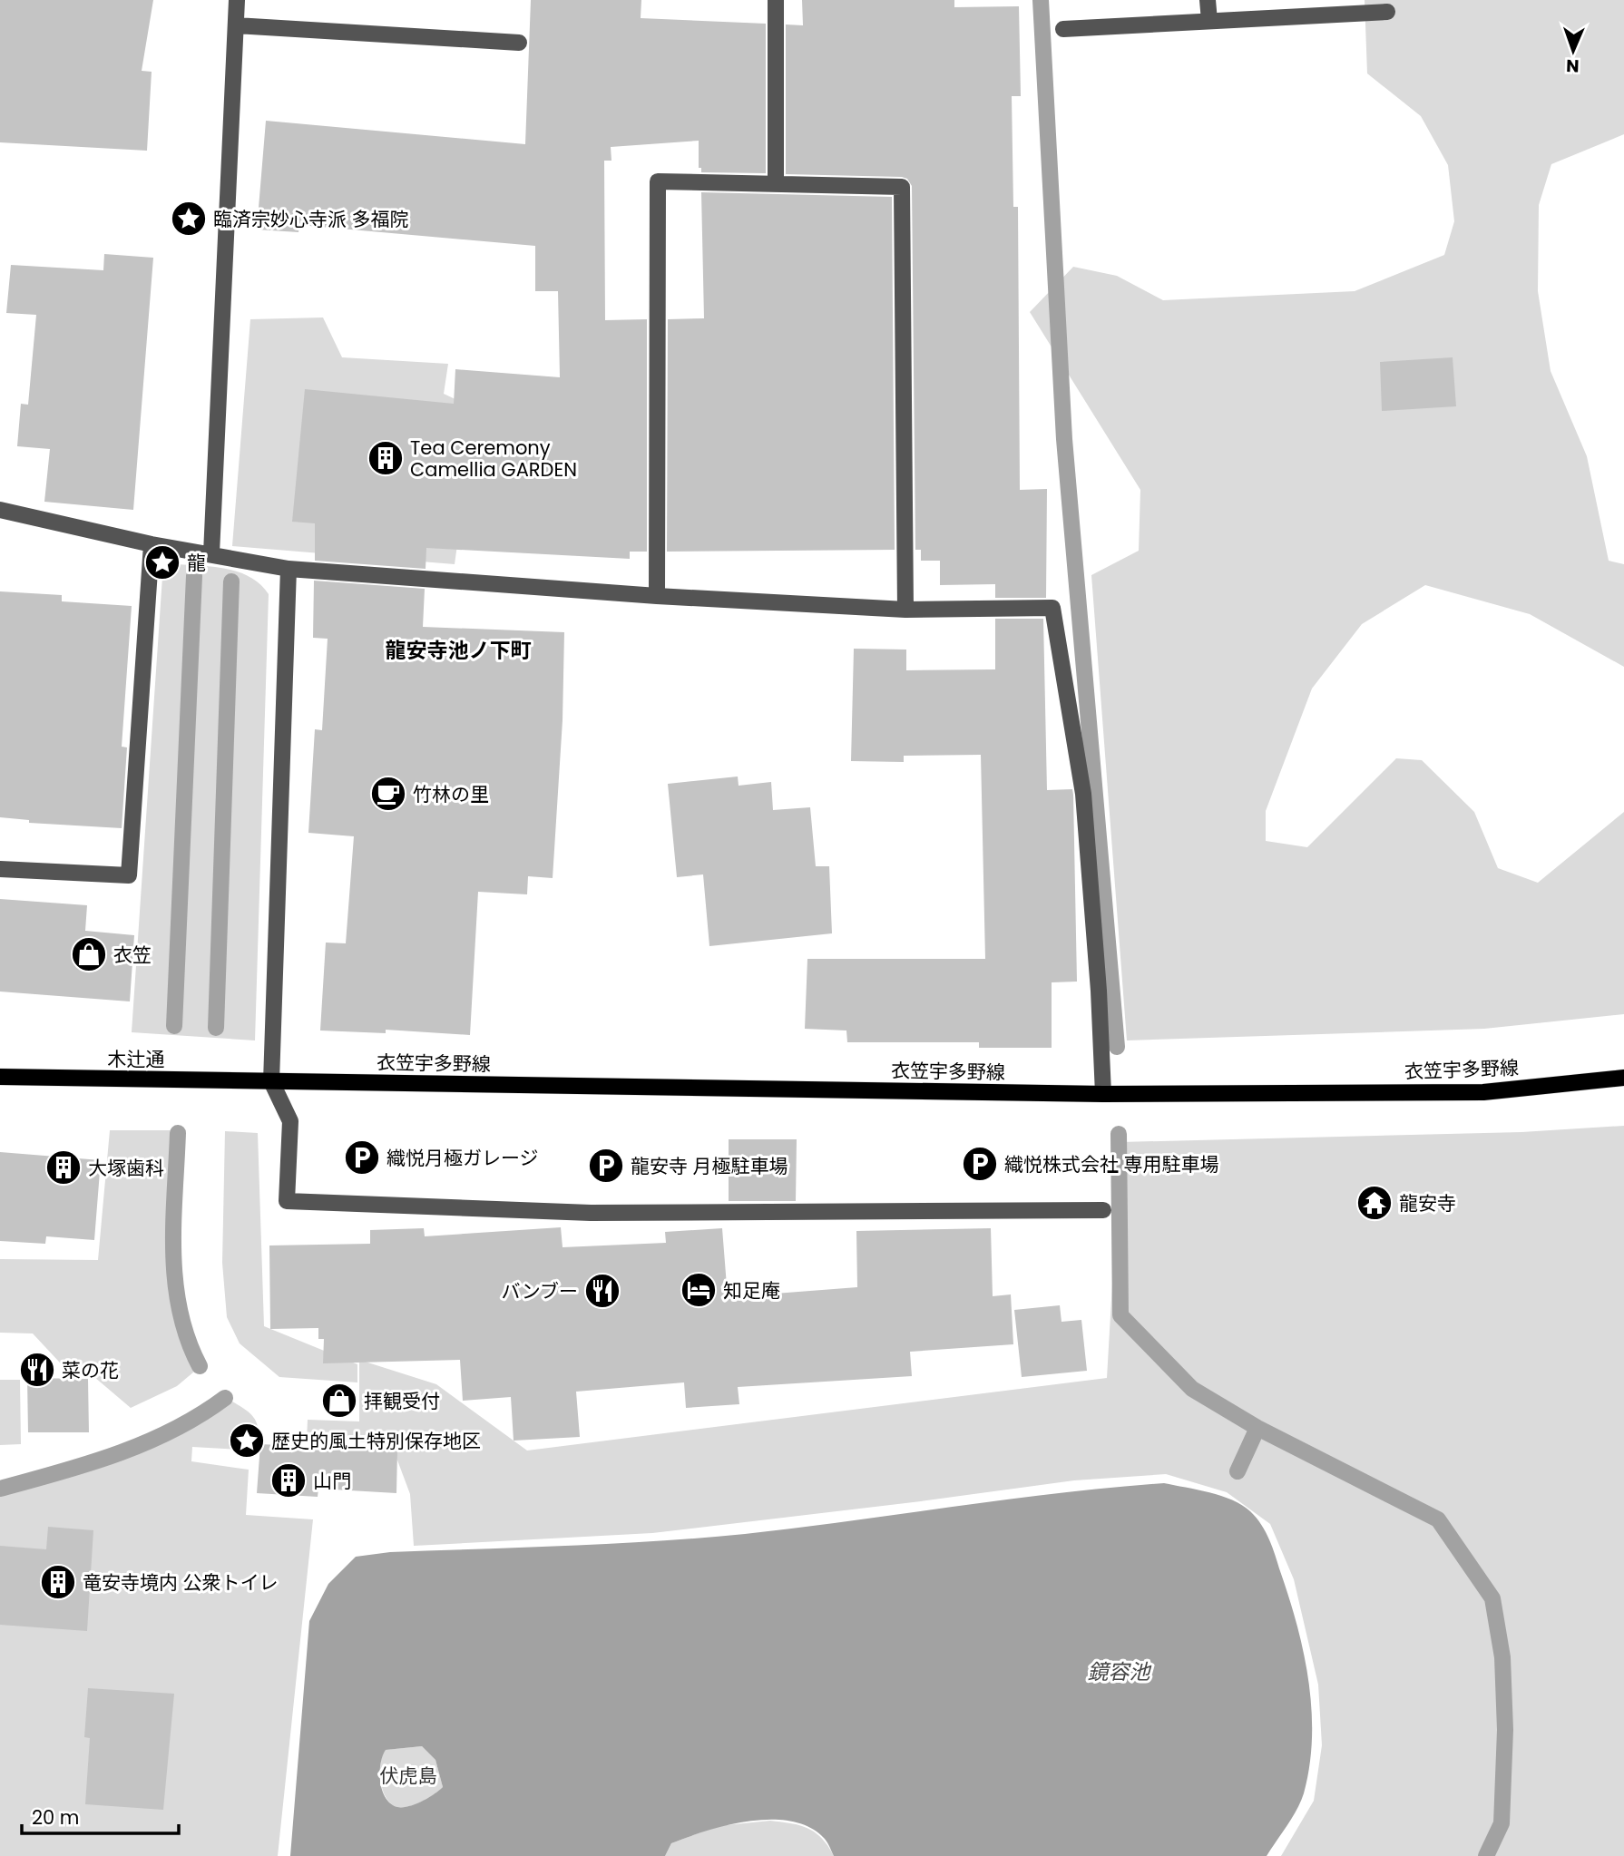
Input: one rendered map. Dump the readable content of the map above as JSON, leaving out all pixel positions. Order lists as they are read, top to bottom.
{
  "streets": {
    "main road": ["木辻通", "衣笠宇多野線"]
  },
  "crossings": [
    ["木辻通", "衣笠宇多野線"]
  ],
  "districts": ["龍安寺池ノ下町"],
  "water": ["鏡容池"],
  "parks": ["伏虎島"],
  "places": {
    "place": ["臨済宗妙心寺派 多福院", "龍", "歴史的風土特別保存地区"],
    "building": [
      "Tea Ceremony Camellia GARDEN",
      "大塚歯科",
      "山門",
      "竜安寺境内 公衆トイレ"
    ],
    "cafe": ["竹林の里"],
    "shop": ["衣笠", "拝観受付"],
    "parking": ["織悦月極ガレージ", "織悦株式会社 専用駐車場", "龍安寺 月極駐車場"],
    "temple": ["龍安寺"],
    "hotel": ["知足庵"],
    "restaurant": ["バンブー", "菜の花"]
  },
  "scale_bar": "20 m",
  "north": "bottom"
}
